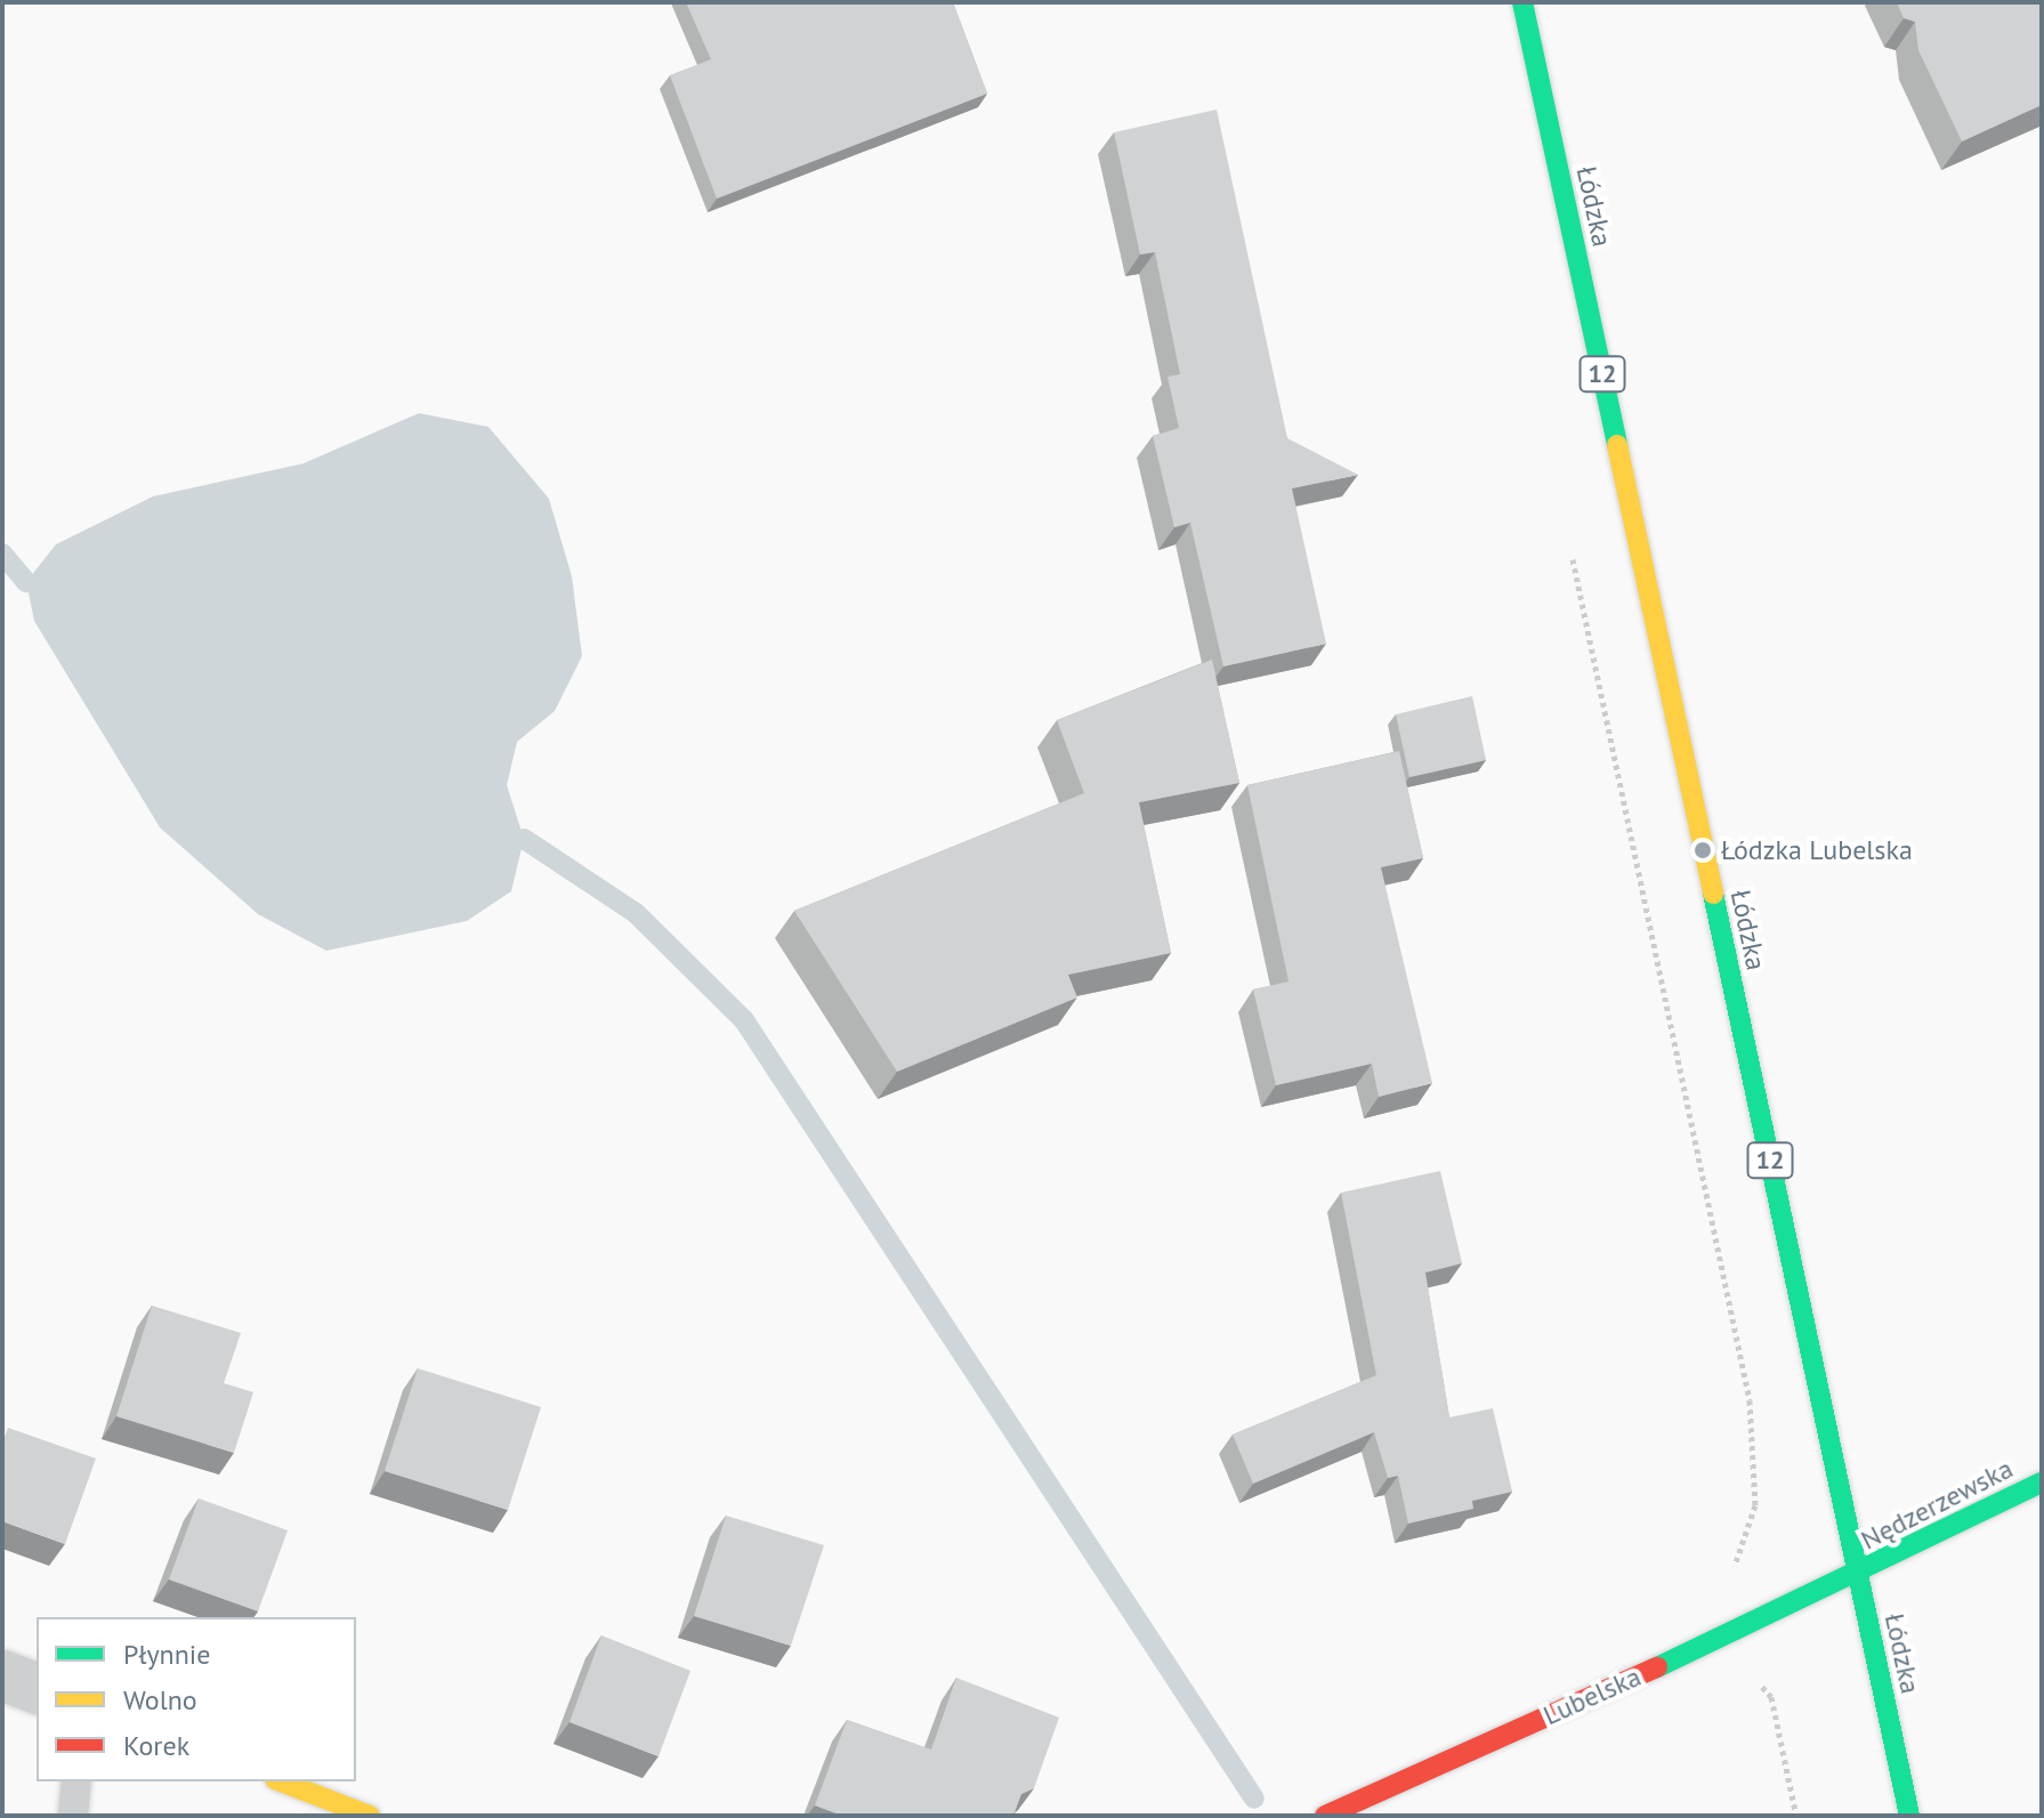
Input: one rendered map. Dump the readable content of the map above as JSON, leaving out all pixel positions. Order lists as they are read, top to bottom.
{
  "streets": {
    "main road": [
      "Łódzka",
      "12",
      "Nędzerzewska",
      "Lubelska"
    ]
  },
  "crossings": [
    ["Łódzka", "Nędzerzewska"],
    ["Łódzka", "Lubelska"],
    ["Nędzerzewska", "Lubelska"]
  ],
  "places": ["Łódzka Lubelska"],
  "legend": ["Płynnie", "Wolno", "Korek"]
}
